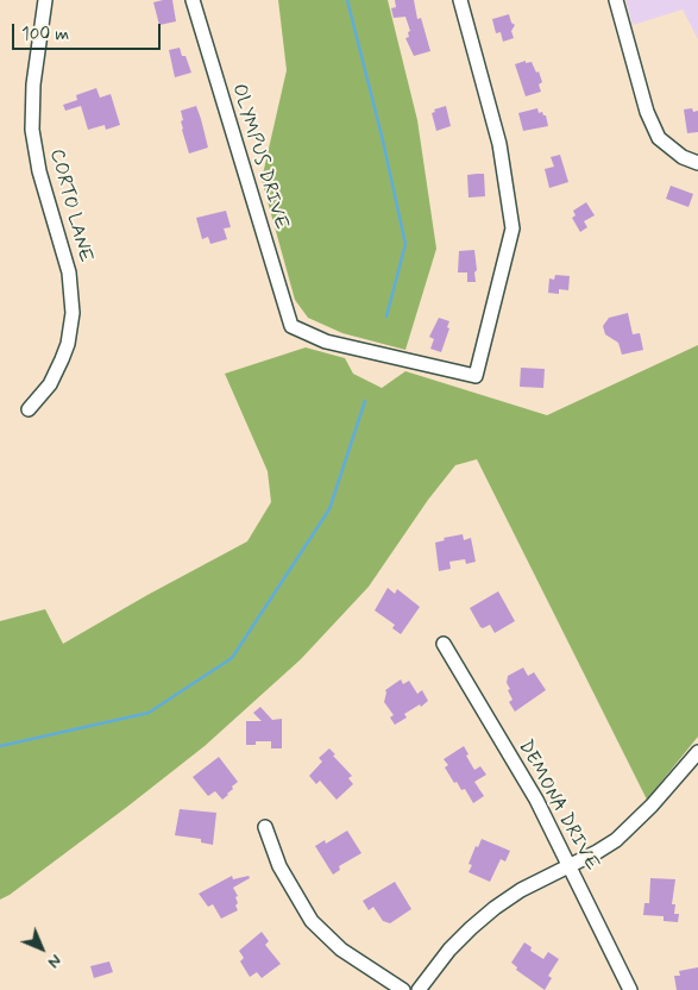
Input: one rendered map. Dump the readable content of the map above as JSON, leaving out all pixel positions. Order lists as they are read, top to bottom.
{
  "streets": {
    "street": ["OLYMPUS DRIVE", "CORTO LANE", "DEMONA DRIVE"]
  },
  "scale_bar": "100 m",
  "north": "bottom right"
}
